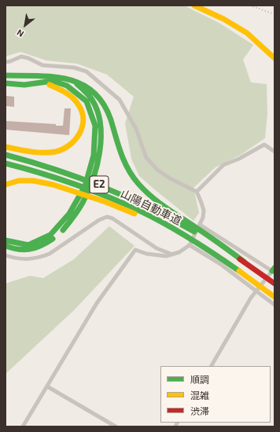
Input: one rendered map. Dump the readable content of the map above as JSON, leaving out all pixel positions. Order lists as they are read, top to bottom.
{
  "streets": {
    "main road": ["E2", "山陽自動車道"]
  },
  "legend": ["順調", "混雑", "渋滞"],
  "north": "bottom left"
}
